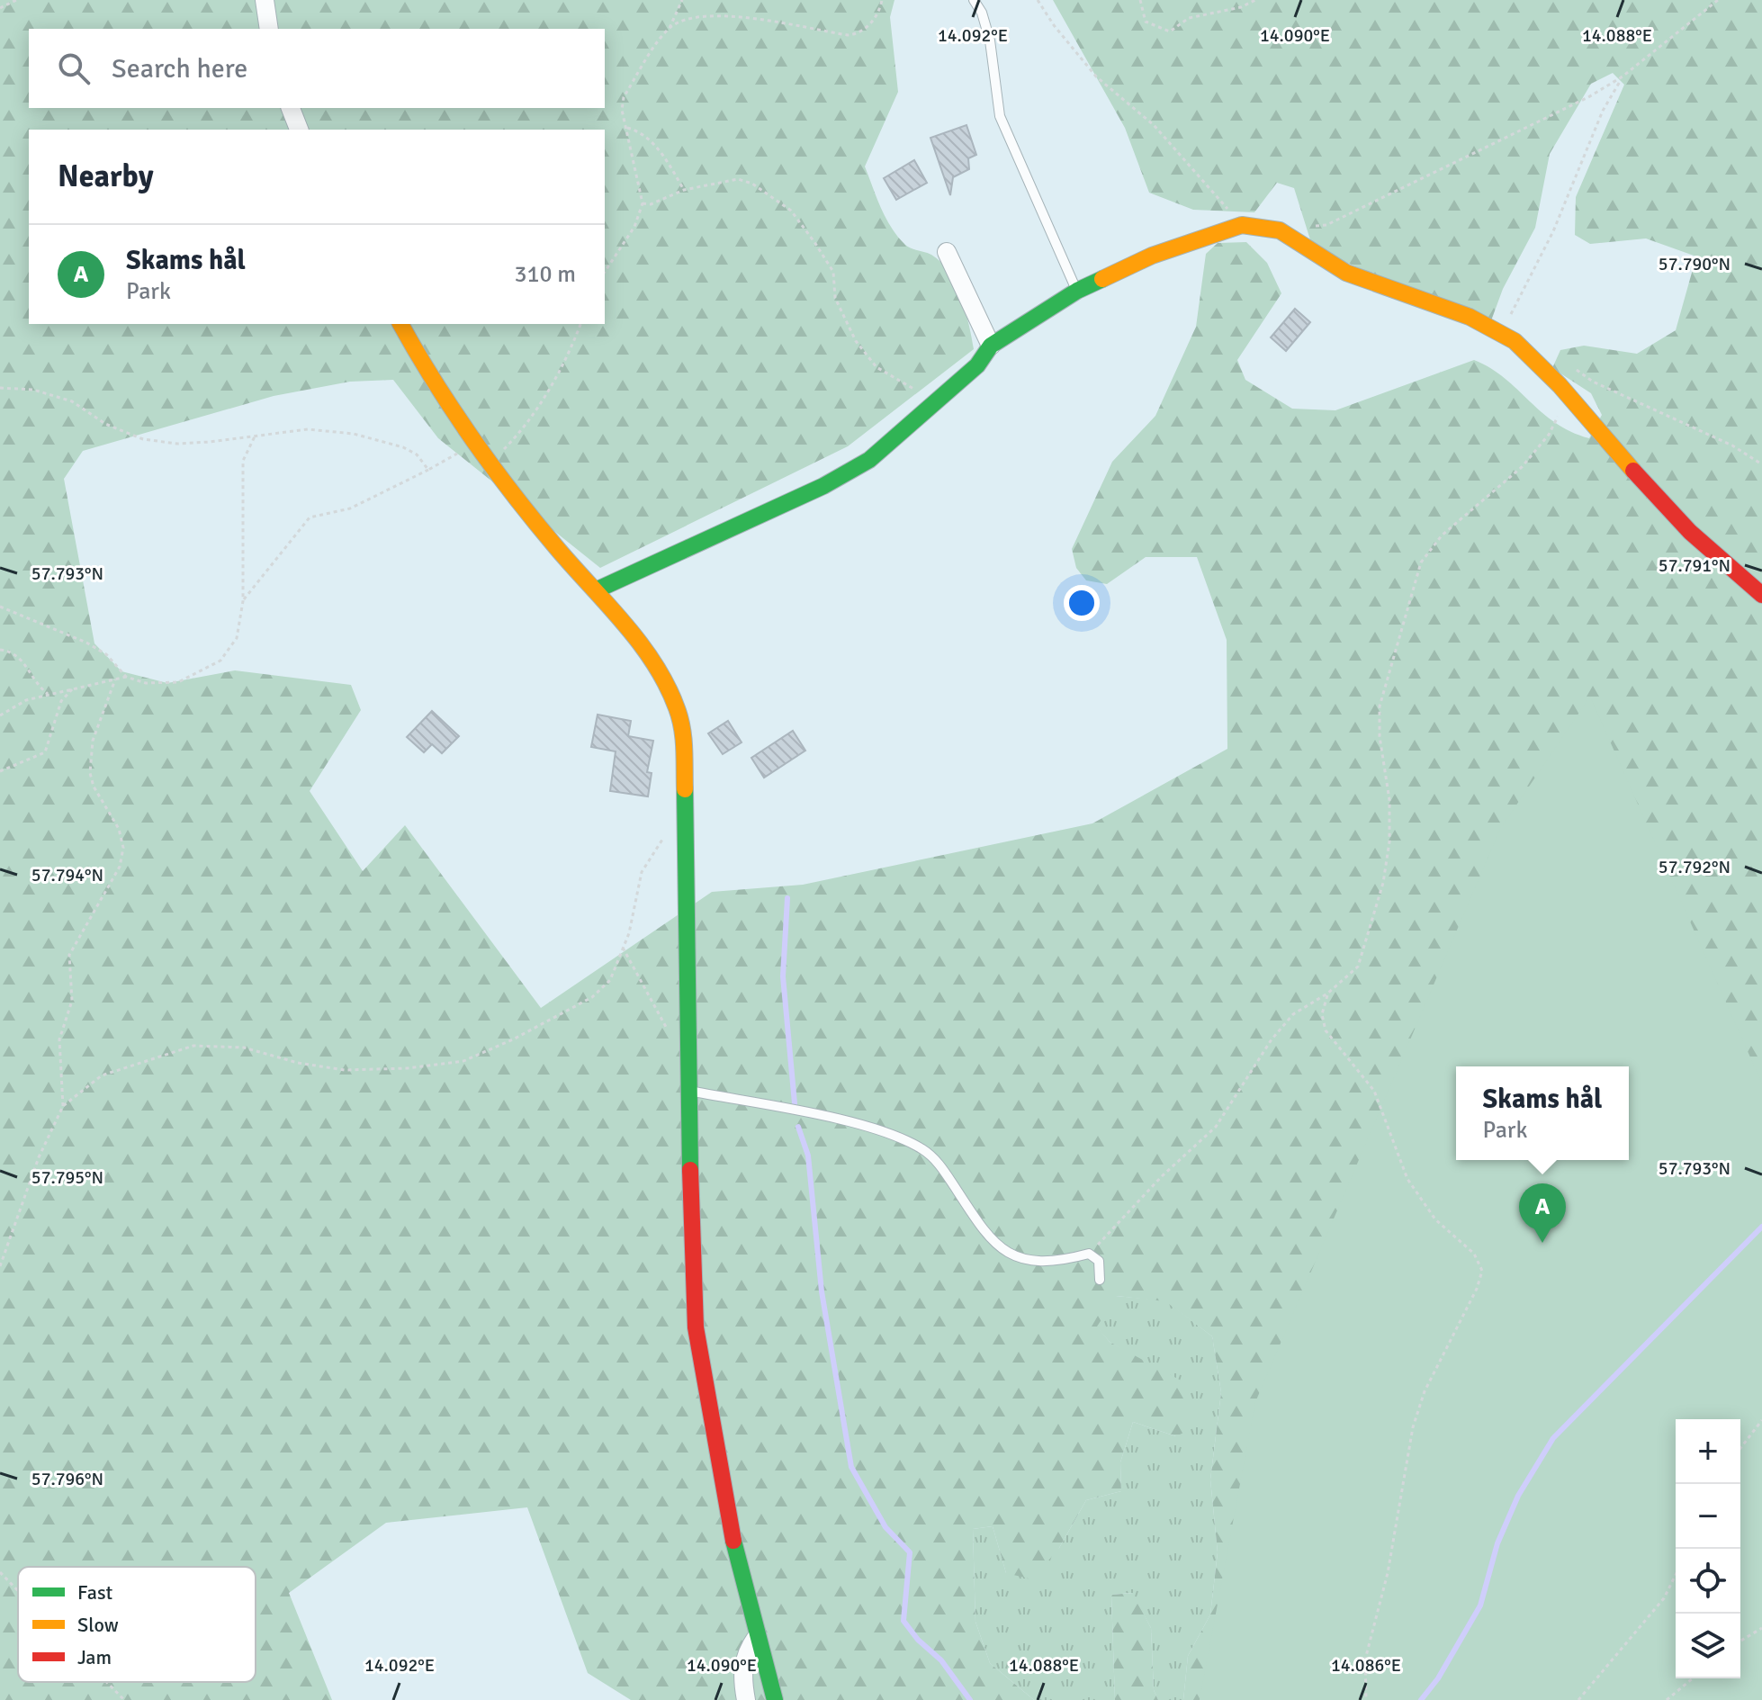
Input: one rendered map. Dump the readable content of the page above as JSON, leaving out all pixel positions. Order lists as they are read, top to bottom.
{
  "legend": ["Fast", "Slow", "Jam"],
  "page": {
    "search": "Search here",
    "heading": "Nearby",
    "list": [
      {
        "mark": "A",
        "name": "Skams hål",
        "note": "Park",
        "value": "310 m"
      }
    ],
    "popup": ["Skams hål", "Park"],
    "pins": "A",
    "map_buttons": ["+", "−"]
  },
  "coordinates": [
    "14.092°E",
    "14.090°E",
    "14.088°E",
    "57.790°N",
    "57.791°N",
    "57.793°N",
    "57.792°N",
    "57.794°N",
    "57.795°N",
    "57.796°N",
    "14.086°E"
  ]
}
